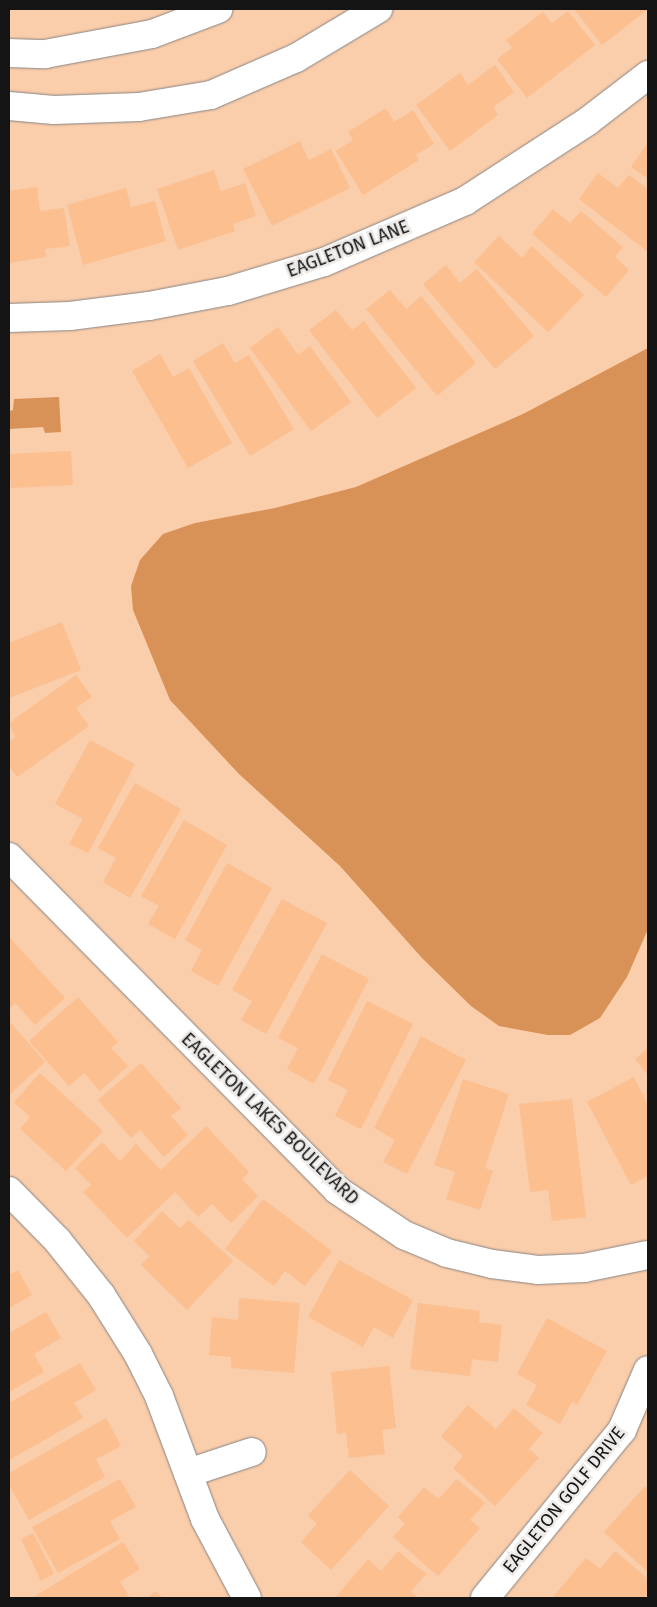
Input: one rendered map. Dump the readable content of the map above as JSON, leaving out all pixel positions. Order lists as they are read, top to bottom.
{
  "streets": {
    "street": ["EAGLETON LANE", "EAGLETON LAKES BOULEVARD", "EAGLETON GOLF DRIVE"]
  }
}
